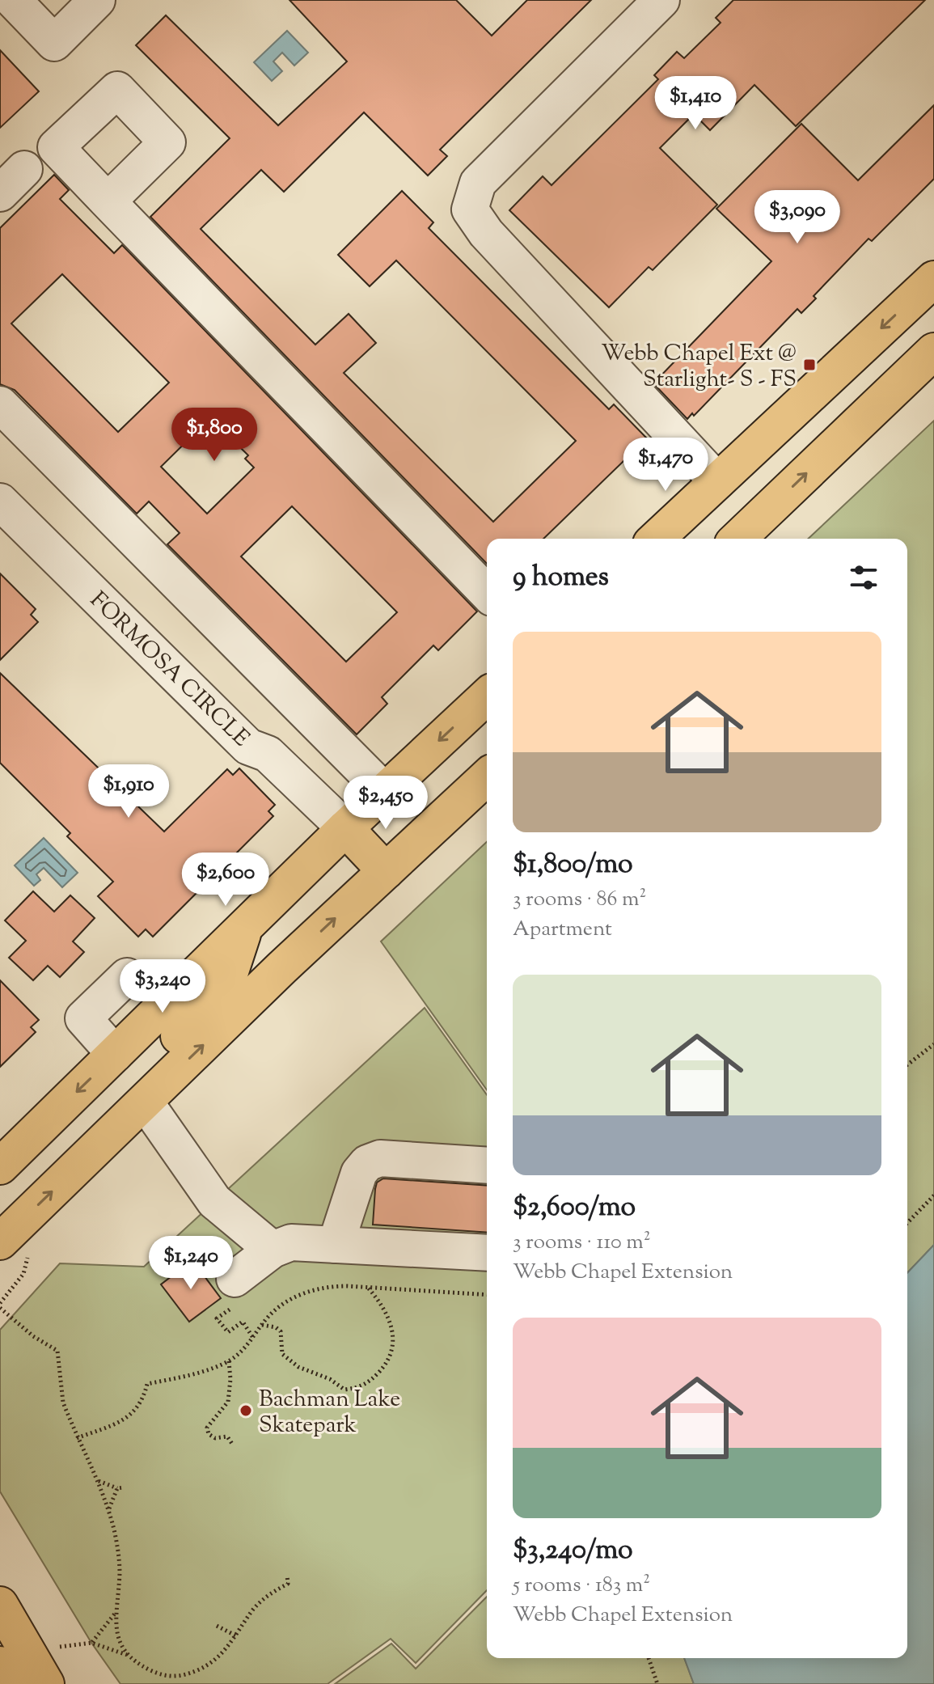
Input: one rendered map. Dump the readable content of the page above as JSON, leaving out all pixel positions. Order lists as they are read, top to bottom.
{
  "streets": {
    "lane": ["FORMOSA CIRCLE"]
  },
  "places": {
    "transit": ["Webb Chapel Ext @ Starlight- S - FS"],
    "other": ["Bachman Lake Skatepark"]
  },
  "page": {
    "price": [
      "$1,410",
      "$3,090",
      "$1,800",
      "$1,470",
      "$1,910",
      "$2,450",
      "$2,600",
      "$3,240",
      "$1,240"
    ],
    "heading": "9 homes",
    "list": [
      {
        "name": "$1,800/mo",
        "note": "3 rooms · 86 m² · Apartment"
      },
      {
        "name": "$2,600/mo",
        "note": "3 rooms · 110 m² · Webb Chapel Extension"
      },
      {
        "name": "$3,240/mo",
        "note": "5 rooms · 183 m² · Webb Chapel Extension"
      }
    ]
  }
}
